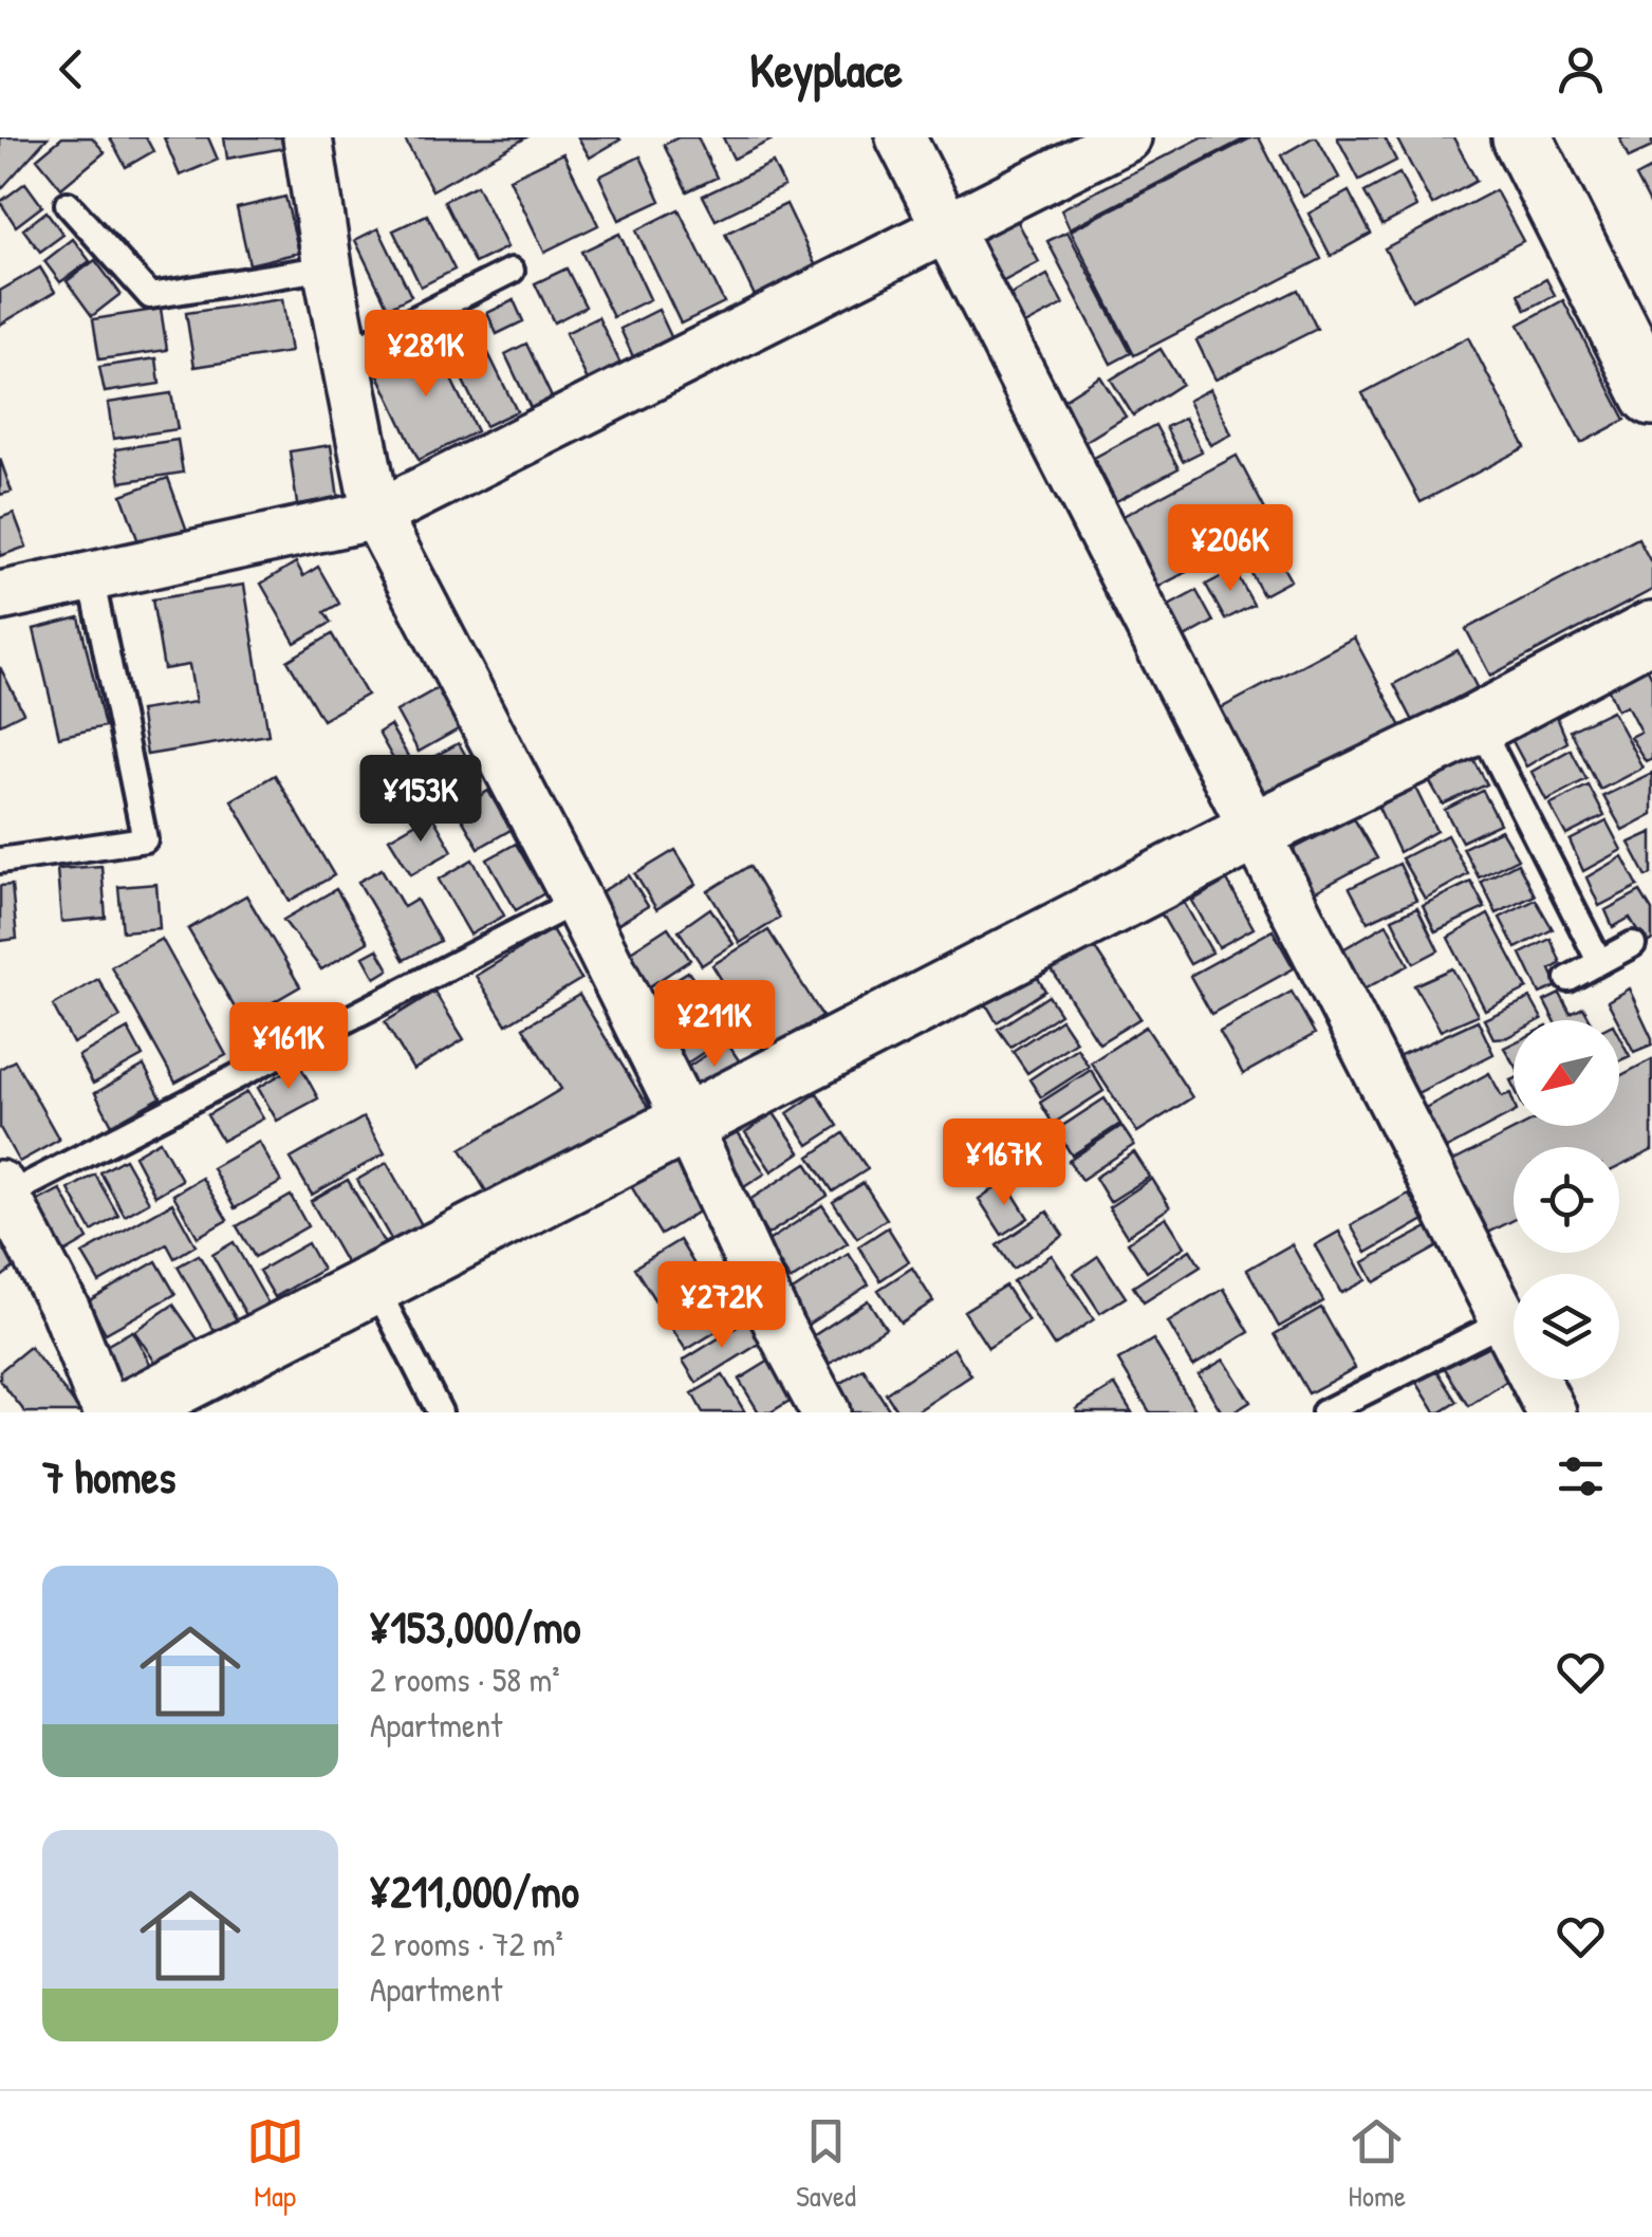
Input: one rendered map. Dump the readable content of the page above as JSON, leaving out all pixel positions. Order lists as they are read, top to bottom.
{
  "north": "bottom left",
  "page": {
    "header": "Keyplace",
    "price": [
      "¥281K",
      "¥206K",
      "¥153K",
      "¥211K",
      "¥161K",
      "¥167K",
      "¥272K"
    ],
    "heading": "7 homes",
    "list": [
      {
        "name": "¥153,000/mo",
        "note": "2 rooms · 58 m² · Apartment"
      },
      {
        "name": "¥211,000/mo",
        "note": "2 rooms · 72 m² · Apartment"
      }
    ],
    "tabs": ["Map", "Saved", "Home"]
  }
}
